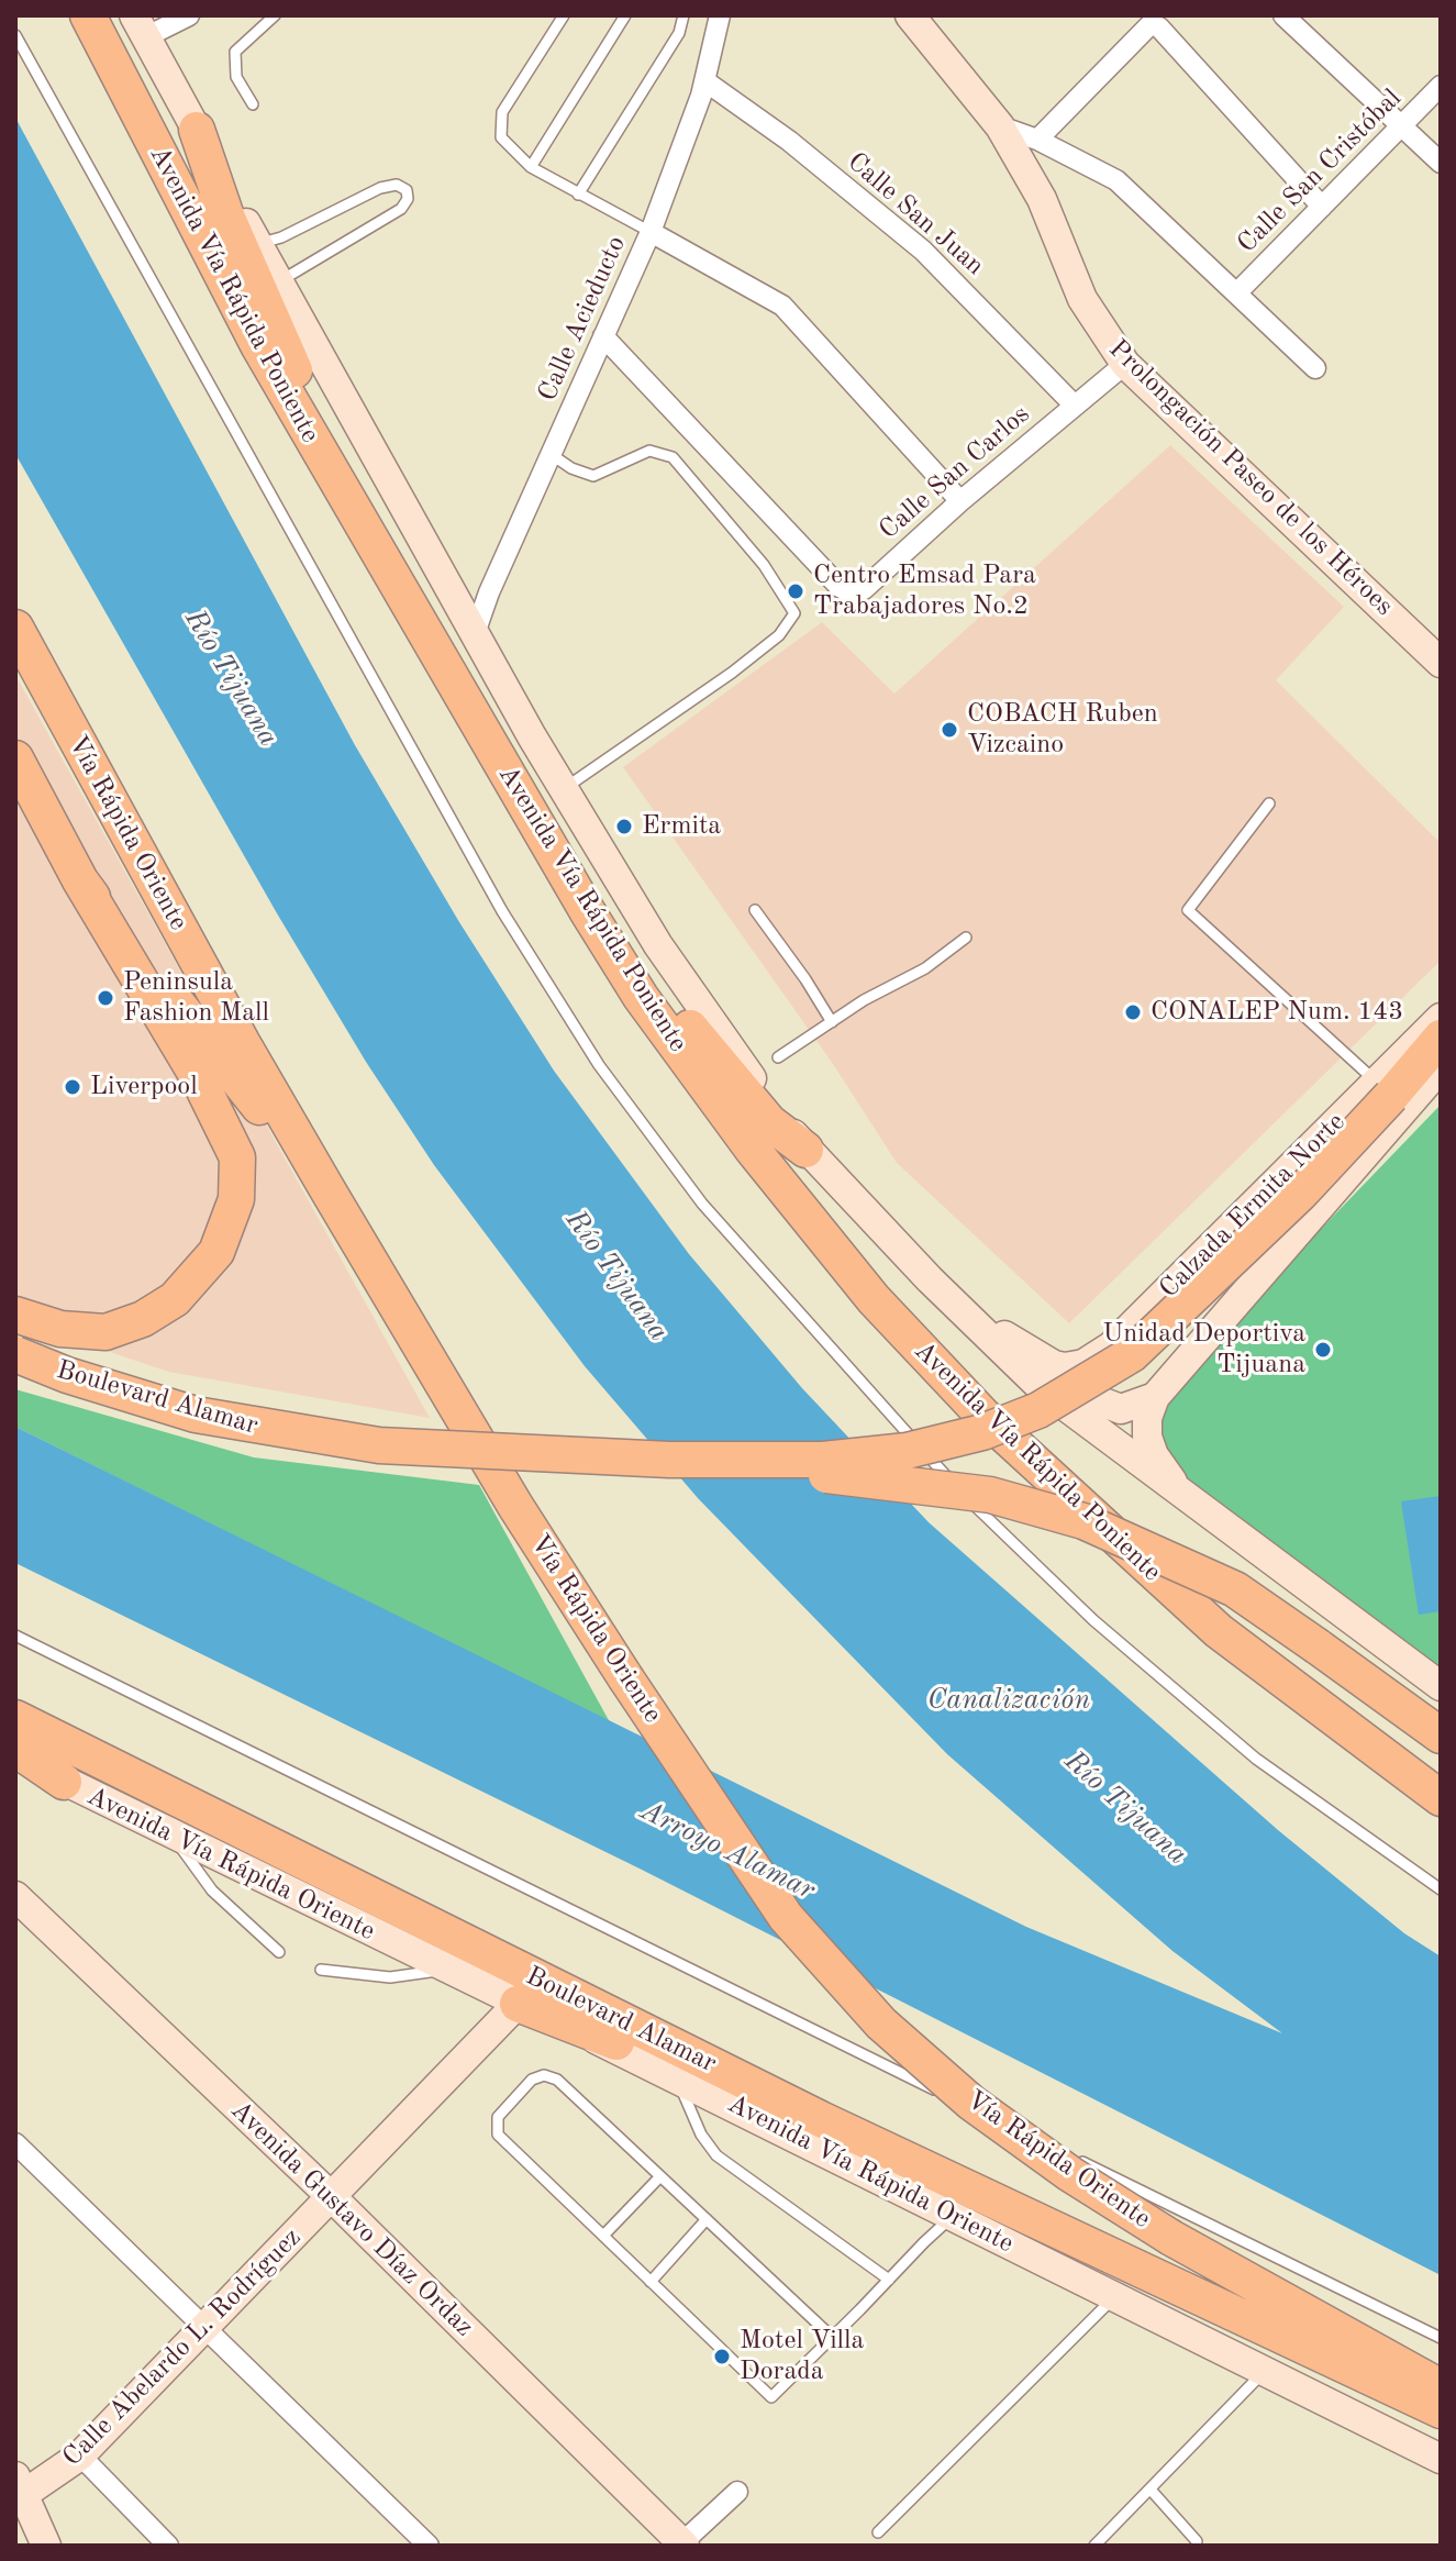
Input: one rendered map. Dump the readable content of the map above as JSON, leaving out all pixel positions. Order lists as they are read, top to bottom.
{
  "streets": {
    "highway": ["Avenida Vía Rápida Poniente", "Vía Rápida Oriente", "Boulevard Alamar"],
    "main road": [
      "Prolongación Paseo de los Héroes",
      "Calzada Ermita Norte",
      "Avenida Vía Rápida Oriente",
      "Avenida Gustavo Díaz Ordaz",
      "Calle Abelardo L. Rodríguez"
    ],
    "street": [
      "Calle San Cristóbal",
      "Calle San Juan",
      "Calle Acieducto",
      "Calle San Carlos"
    ]
  },
  "crossings": [
    ["Calle San Juan", "Calle Acieducto"],
    ["Calle San Juan", "Calle San Carlos"],
    ["Avenida Vía Rápida Poniente", "Calle Acieducto"],
    ["Avenida Vía Rápida Poniente", "Calzada Ermita Norte"],
    ["Calle Acieducto", "Calle San Carlos"],
    ["Calle San Carlos", "Prolongación Paseo de los Héroes"],
    ["Avenida Vía Rápida Oriente", "Calle Abelardo L. Rodríguez"],
    ["Avenida Gustavo Díaz Ordaz", "Calle Abelardo L. Rodríguez"]
  ],
  "water": ["Río Tijuana", "Canalización", "Arroyo Alamar"],
  "places": [
    "Centro Emsad Para Trabajadores No.2",
    "COBACH Ruben Vizcaino",
    "Ermita",
    "Peninsula Fashion Mall",
    "CONALEP Num. 143",
    "Liverpool",
    "Unidad Deportiva Tijuana",
    "Motel Villa Dorada"
  ]
}
